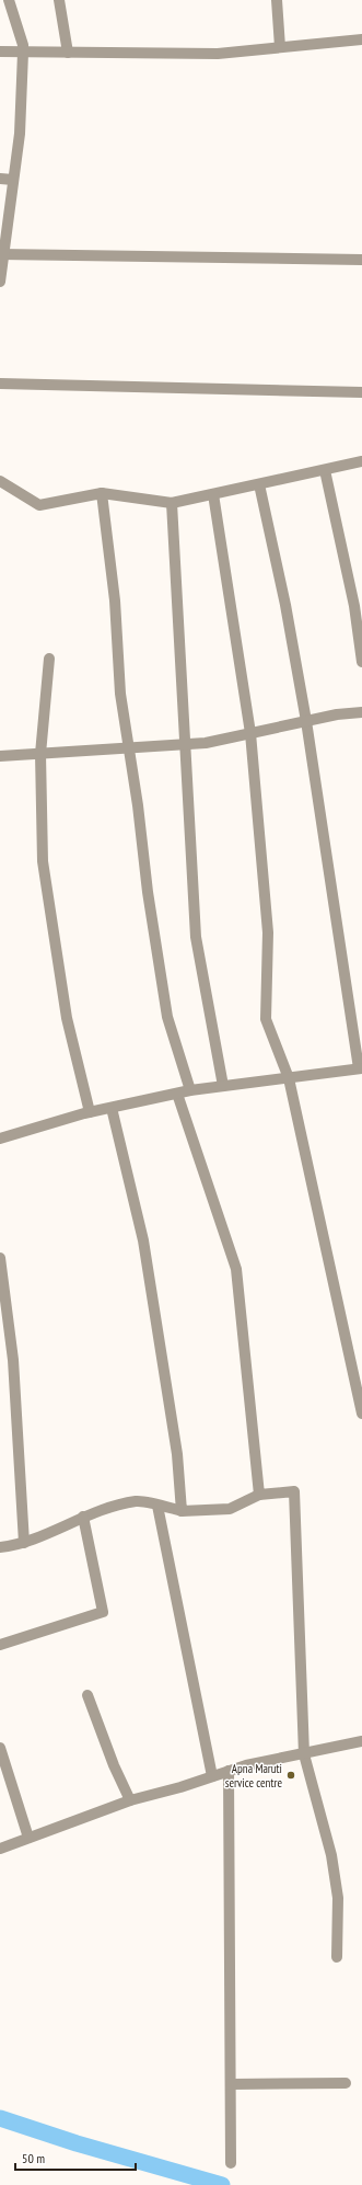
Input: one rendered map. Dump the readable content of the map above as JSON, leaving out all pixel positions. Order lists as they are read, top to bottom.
{
  "places": ["Apna Maruti service centre"],
  "scale_bar": "50 m"
}
